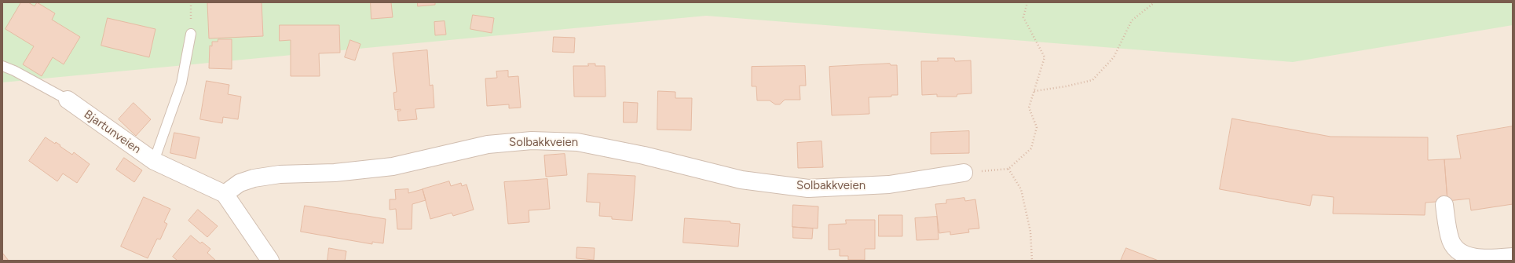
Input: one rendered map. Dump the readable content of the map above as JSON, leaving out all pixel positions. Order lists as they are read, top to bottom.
{
  "streets": {
    "street": ["Bjartunveien", "Solbakkveien"]
  },
  "crossings": [
    ["Bjartunveien", "Solbakkveien"]
  ]
}
